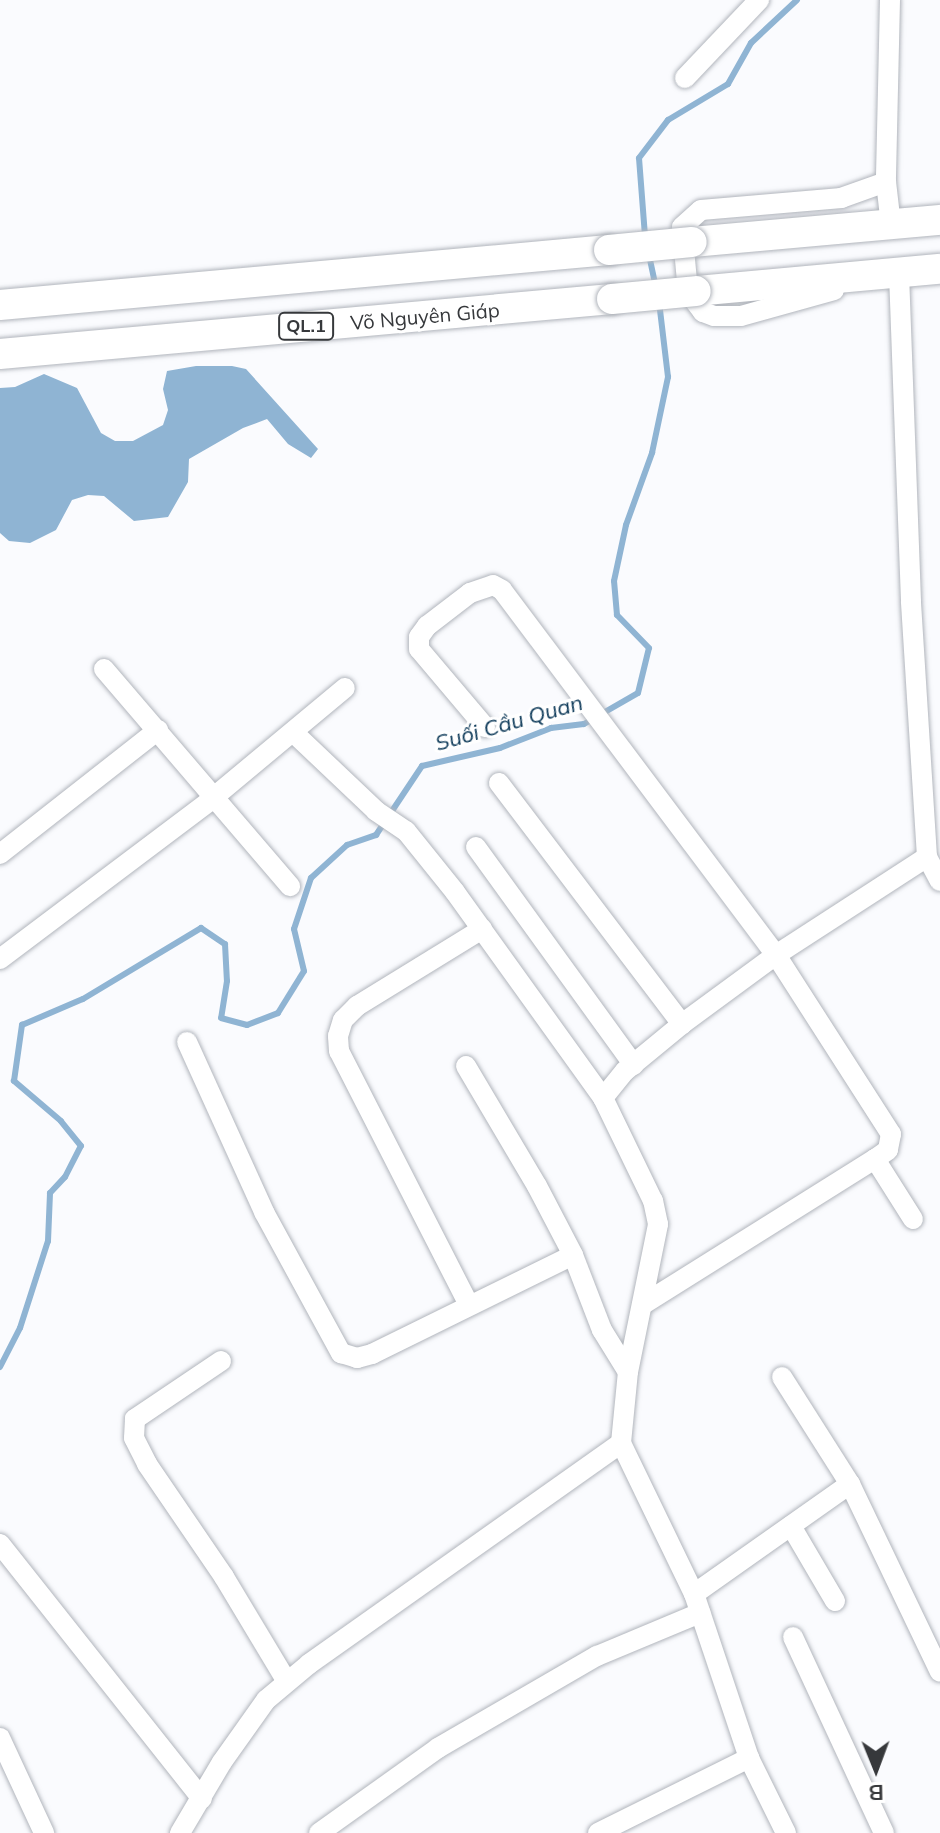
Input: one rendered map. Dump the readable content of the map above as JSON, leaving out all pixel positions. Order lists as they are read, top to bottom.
{
  "streets": {
    "highway": ["Võ Nguyên Giáp", "QL.1"]
  },
  "crossings": [
    ["Võ Nguyên Giáp", "QL.1"]
  ],
  "water": ["Suối Cầu Quan"],
  "north": "bottom"
}
